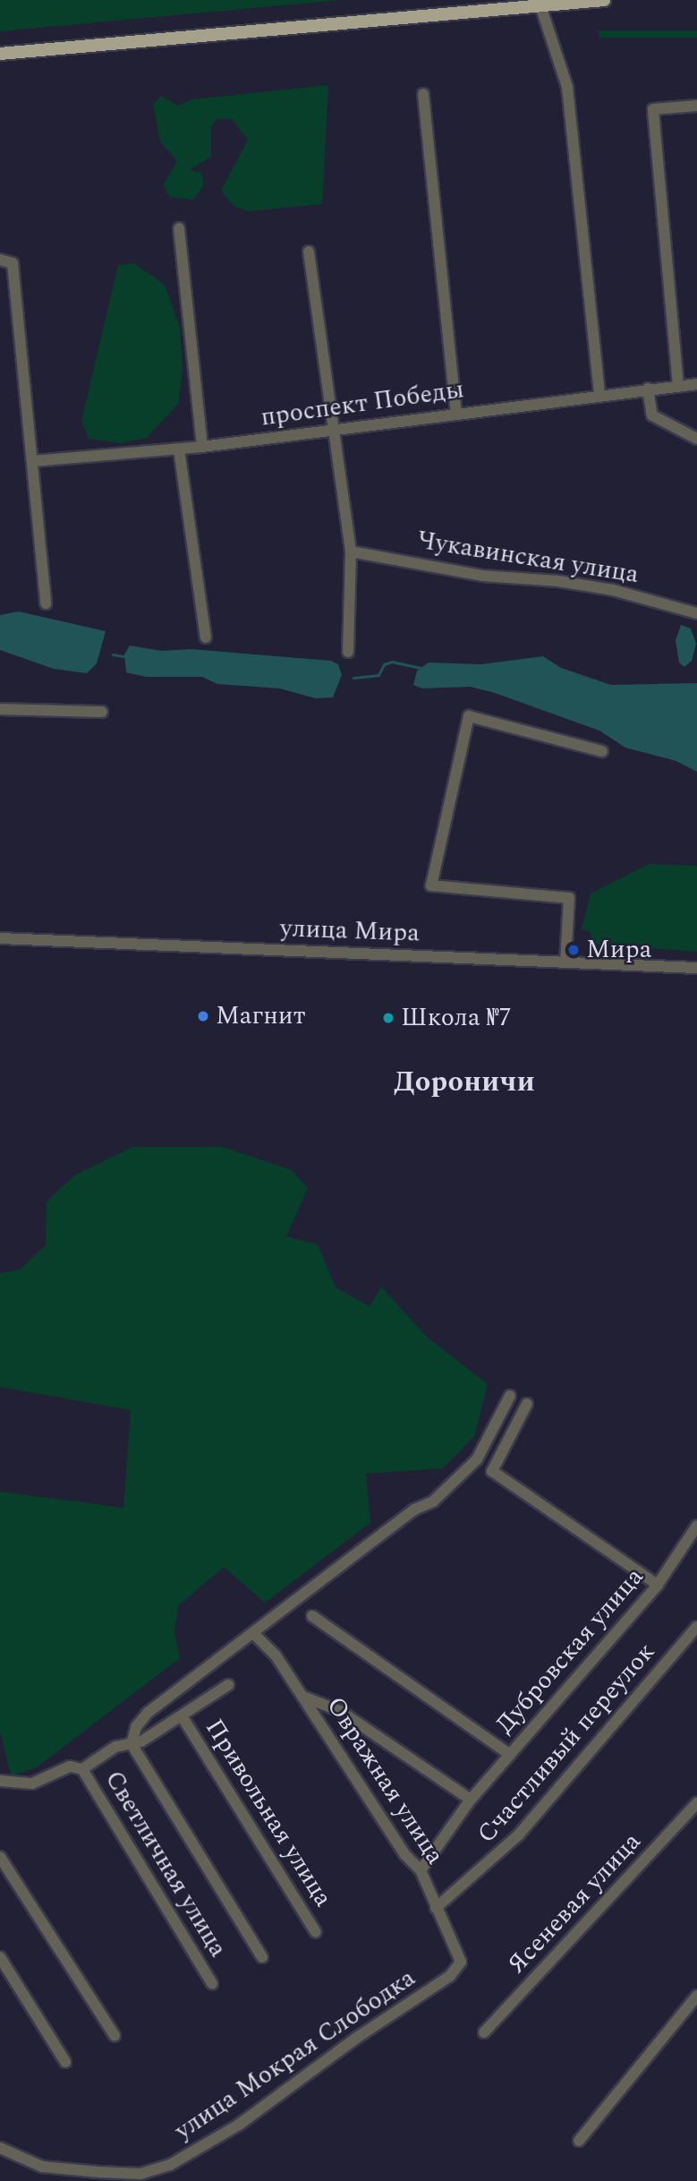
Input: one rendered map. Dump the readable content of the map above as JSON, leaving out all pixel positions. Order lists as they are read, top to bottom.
{
  "streets": {
    "street": [
      "проспект Победы",
      "Чукавинская улица",
      "улица Мира",
      "Дубровская улица",
      "Счастливый переулок",
      "Овражная улица",
      "Привольная улица",
      "Светличная улица",
      "Ясеневая улица",
      "улица Мокрая Слободка"
    ]
  },
  "crossings": [
    ["Дубровская улица", "Овражная улица"],
    ["Счастливый переулок", "Овражная улица"],
    ["Овражная улица", "улица Мокрая Слободка"]
  ],
  "districts": ["Дороничи"],
  "places": ["Мира", "Магнит", "Школа №7"]
}
